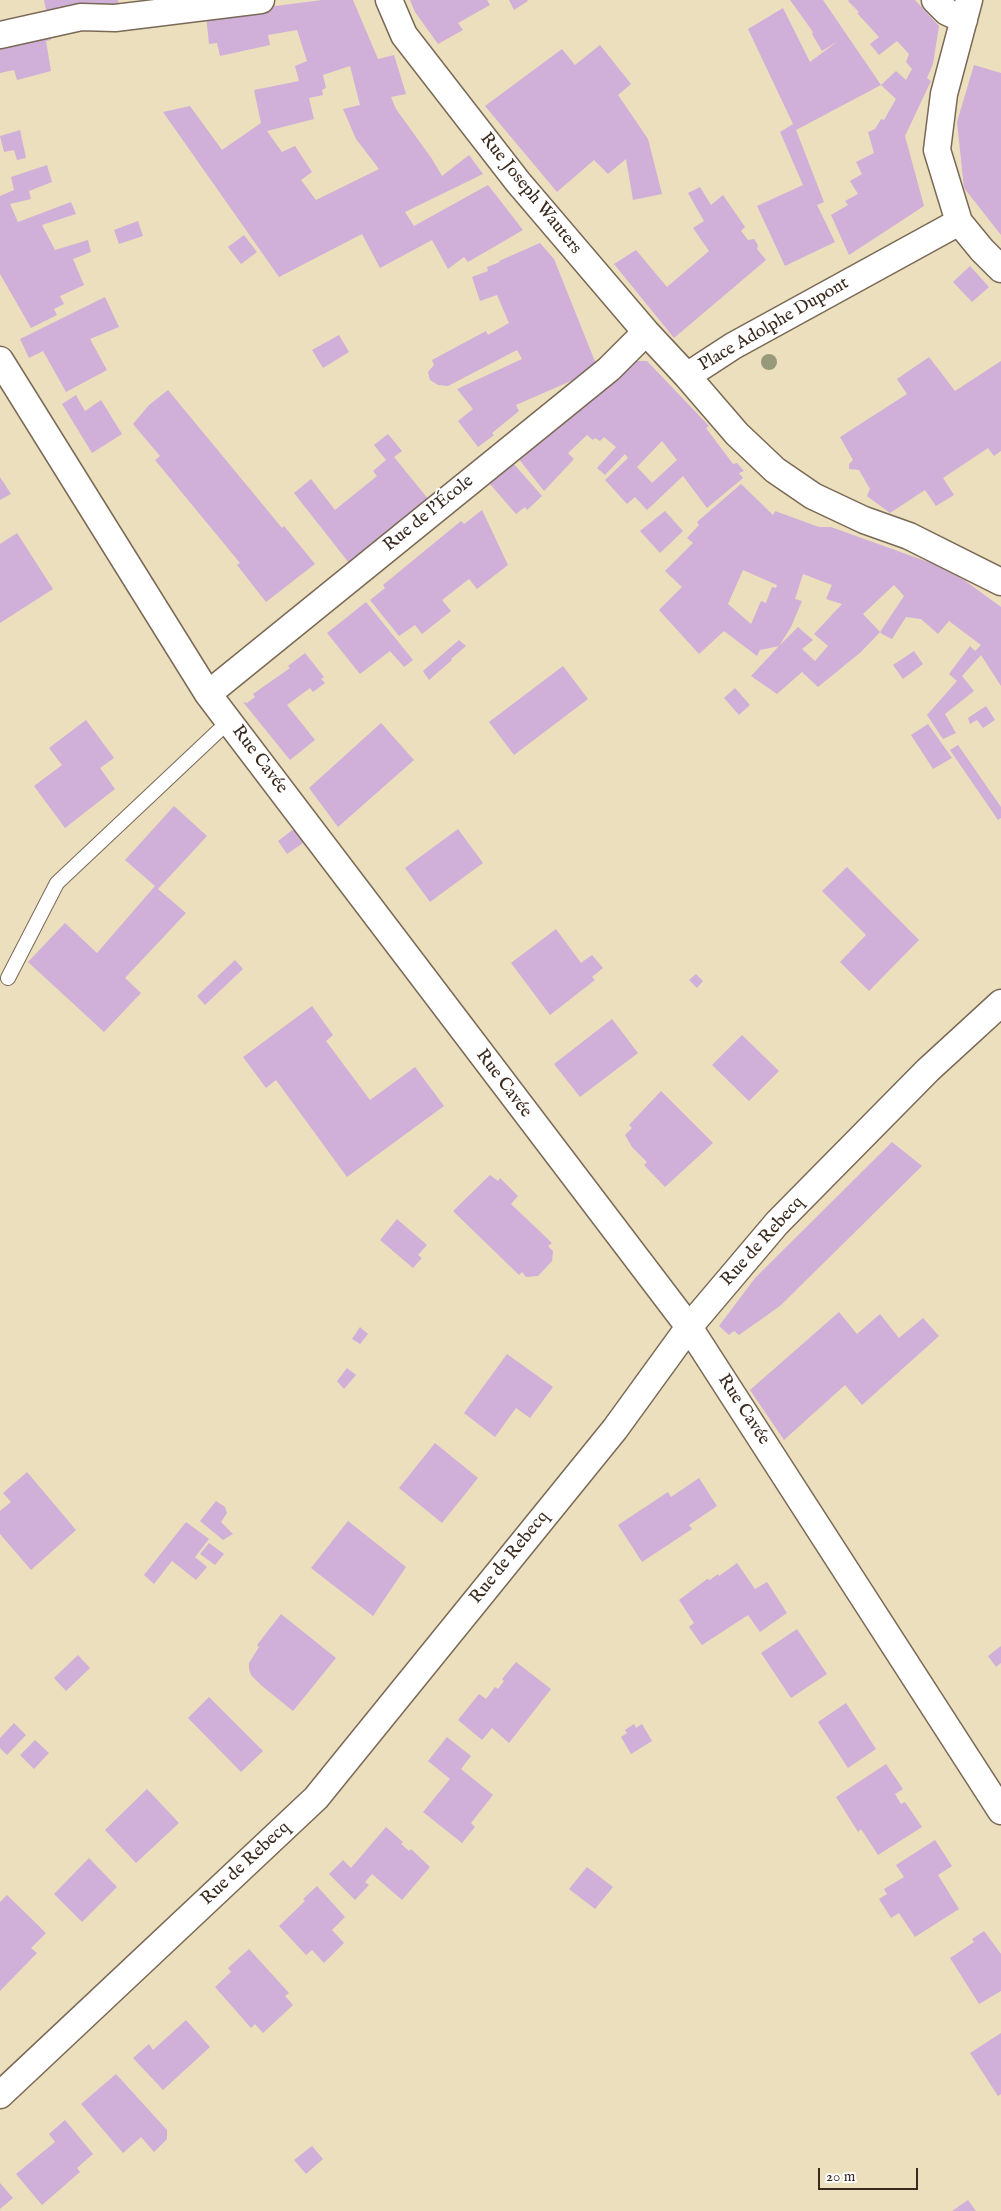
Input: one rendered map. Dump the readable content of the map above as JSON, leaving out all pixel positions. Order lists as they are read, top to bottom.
{
  "streets": {
    "street": [
      "Rue Joseph Wauters",
      "Place Adolphe Dupont",
      "Rue de l'École",
      "Rue Cavée",
      "Rue de Rebecq"
    ]
  },
  "crossings": [
    ["Rue Joseph Wauters", "Place Adolphe Dupont"],
    ["Rue Joseph Wauters", "Rue de l'École"],
    ["Rue de l'École", "Rue Cavée"],
    ["Rue Cavée", "Rue de Rebecq"]
  ],
  "scale_bar": "20 m"
}
